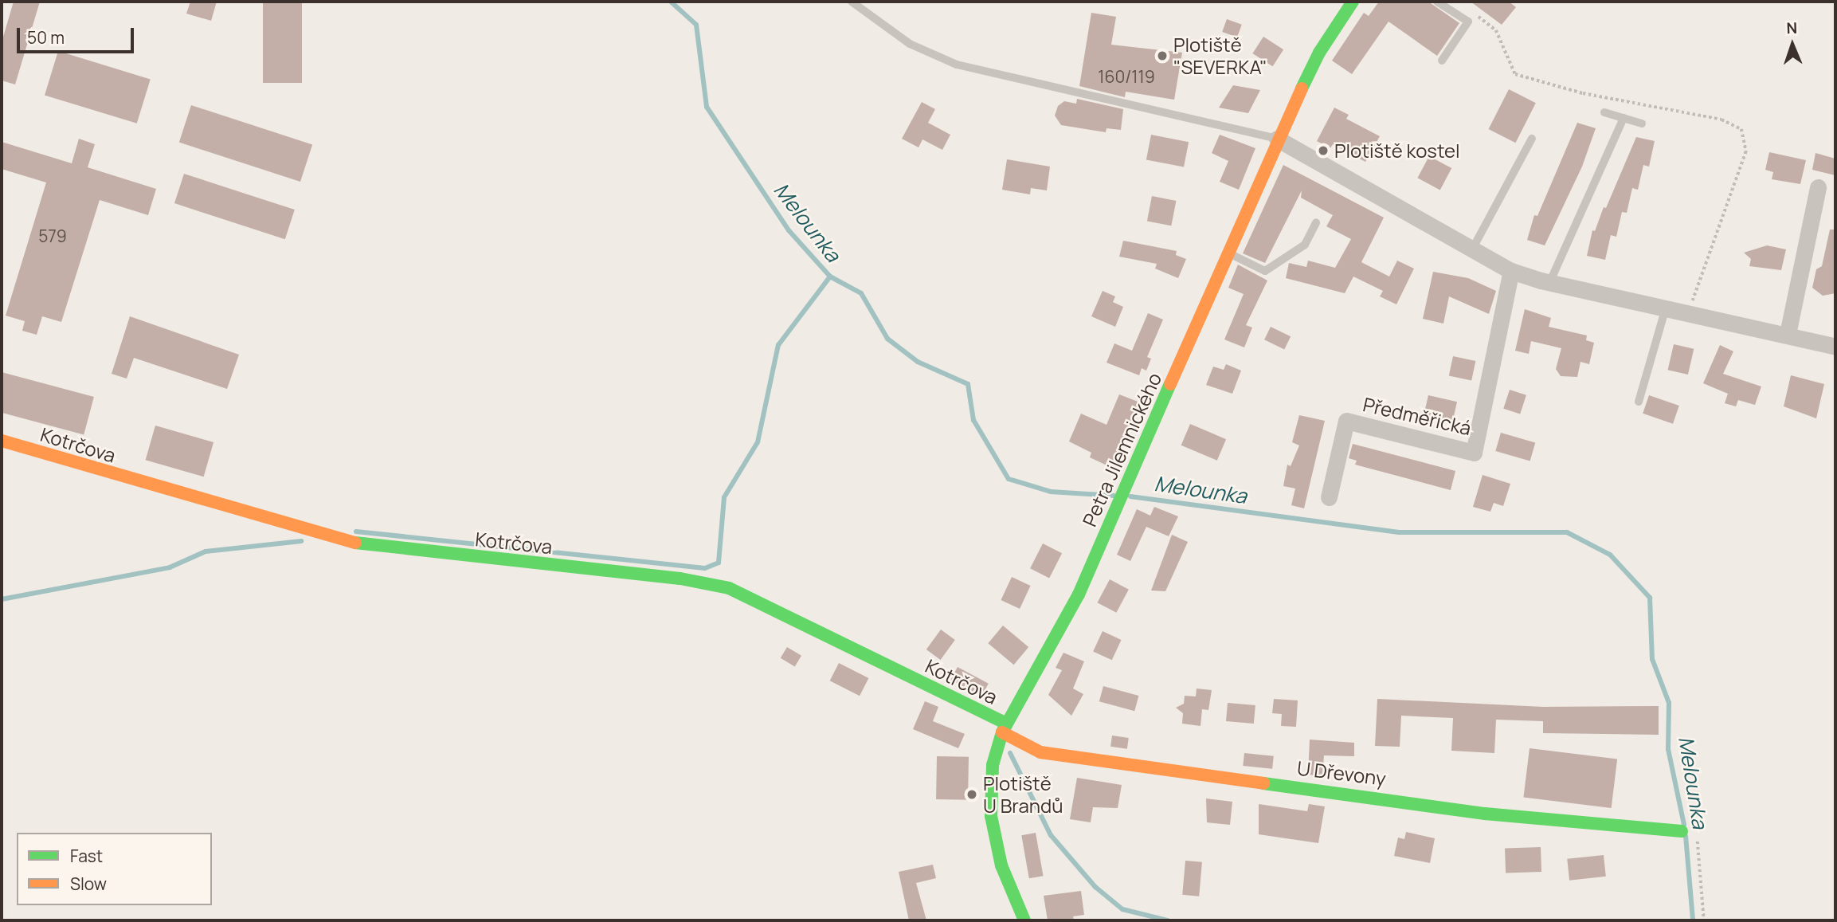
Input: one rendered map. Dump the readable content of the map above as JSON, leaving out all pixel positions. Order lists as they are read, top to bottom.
{
  "streets": {
    "street": [
      "Předměřická",
      "Kotrčova",
      "Petra Jilemnického",
      "U Dřevony"
    ]
  },
  "crossings": [
    ["Kotrčova", "Petra Jilemnického"],
    ["Kotrčova", "U Dřevony"],
    ["Petra Jilemnického", "U Dřevony"]
  ],
  "water": ["Melounka"],
  "places": ["Plotiště \"SEVERKA\"", "Plotiště kostel", "Plotiště U Brandů"],
  "house_numbers": ["160/119", "579"],
  "legend": ["Fast", "Slow"],
  "scale_bar": "50 m",
  "north": "top"
}
